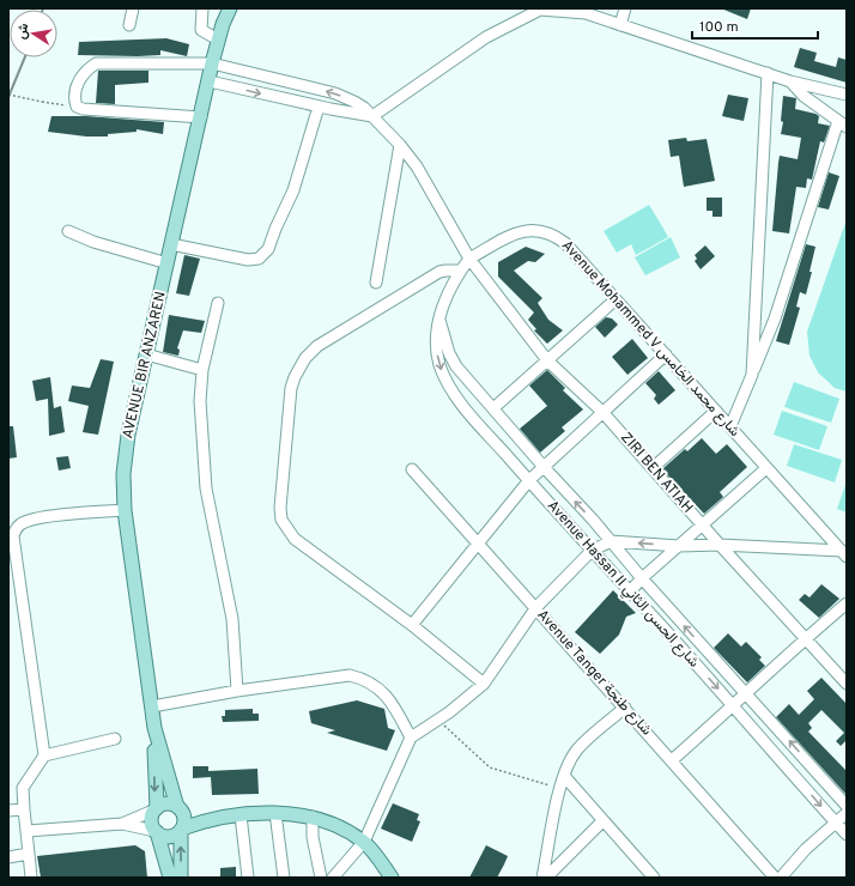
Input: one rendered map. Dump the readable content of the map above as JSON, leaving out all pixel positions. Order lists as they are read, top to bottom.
{
  "streets": {
    "main road": ["AVENUE BIR ANZAREN"],
    "street": [
      "Avenue Mohammed V شارع محمد الخامس",
      "ZIRI BEN ATIAH",
      "Avenue Hassan II شارع الحسن الثاني",
      "Avenue Tanger شارع طنجة"
    ]
  },
  "crossings": [
    ["Avenue Mohammed V شارع محمد الخامس", "ZIRI BEN ATIAH"],
    ["Avenue Mohammed V شارع محمد الخامس", "Avenue Hassan II شارع الحسن الثاني"],
    ["ZIRI BEN ATIAH", "Avenue Hassan II شارع الحسن الثاني"]
  ],
  "scale_bar": "100 m",
  "north": "left"
}
